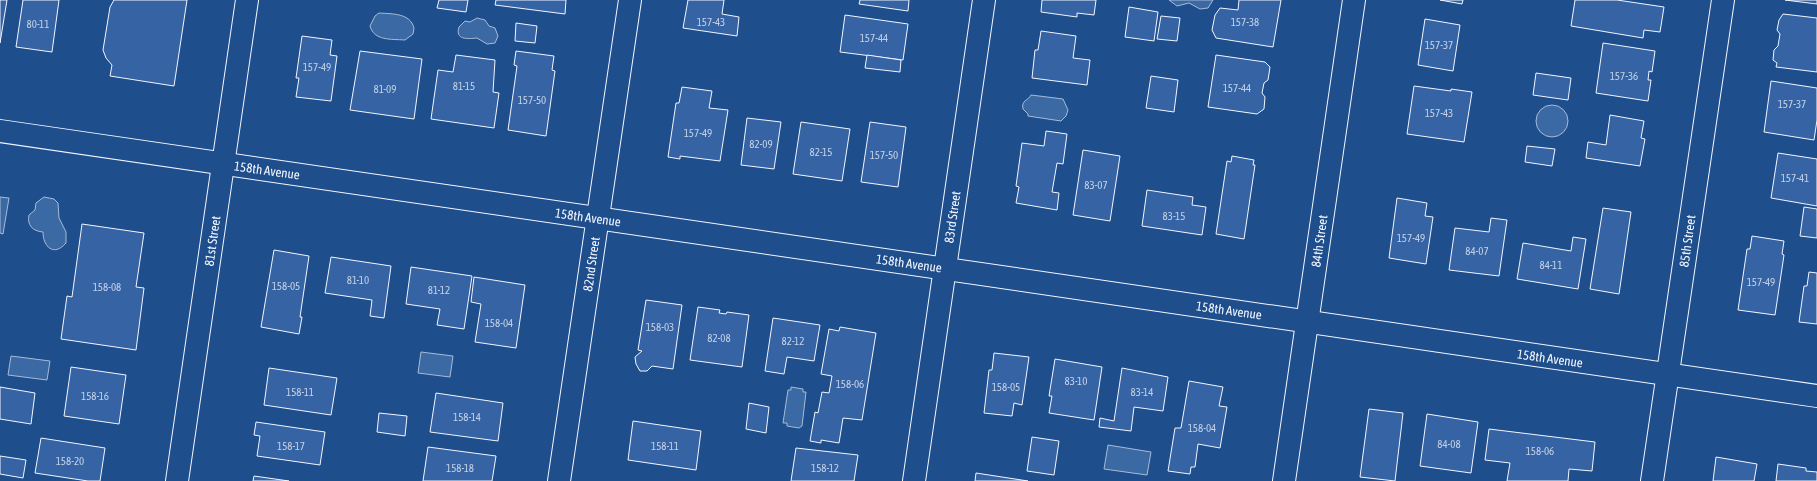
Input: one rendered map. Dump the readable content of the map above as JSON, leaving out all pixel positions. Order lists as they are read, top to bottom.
{
  "streets": {
    "street": [
      "158th Avenue",
      "83rd Street",
      "81st Street",
      "84th Street",
      "85th Street",
      "82nd Street"
    ]
  },
  "crossings": [
    ["158th Avenue", "83rd Street"],
    ["158th Avenue", "81st Street"],
    ["158th Avenue", "84th Street"],
    ["158th Avenue", "85th Street"],
    ["158th Avenue", "82nd Street"]
  ],
  "house_numbers": [
    "157-43",
    "157-38",
    "80-11",
    "157-44",
    "157-37",
    "157-49",
    "157-36",
    "81-15",
    "157-44",
    "81-09",
    "157-50",
    "157-37",
    "157-43",
    "157-49",
    "82-09",
    "82-15",
    "157-50",
    "157-41",
    "83-07",
    "83-15",
    "157-49",
    "84-07",
    "84-11",
    "81-10",
    "157-49",
    "158-05",
    "158-08",
    "81-12",
    "158-04",
    "158-03",
    "82-08",
    "82-12",
    "83-10",
    "158-06",
    "158-05",
    "158-11",
    "83-14",
    "158-16",
    "158-14",
    "158-04",
    "84-08",
    "158-17",
    "158-11",
    "158-06",
    "158-20",
    "158-18",
    "158-12"
  ]
}
